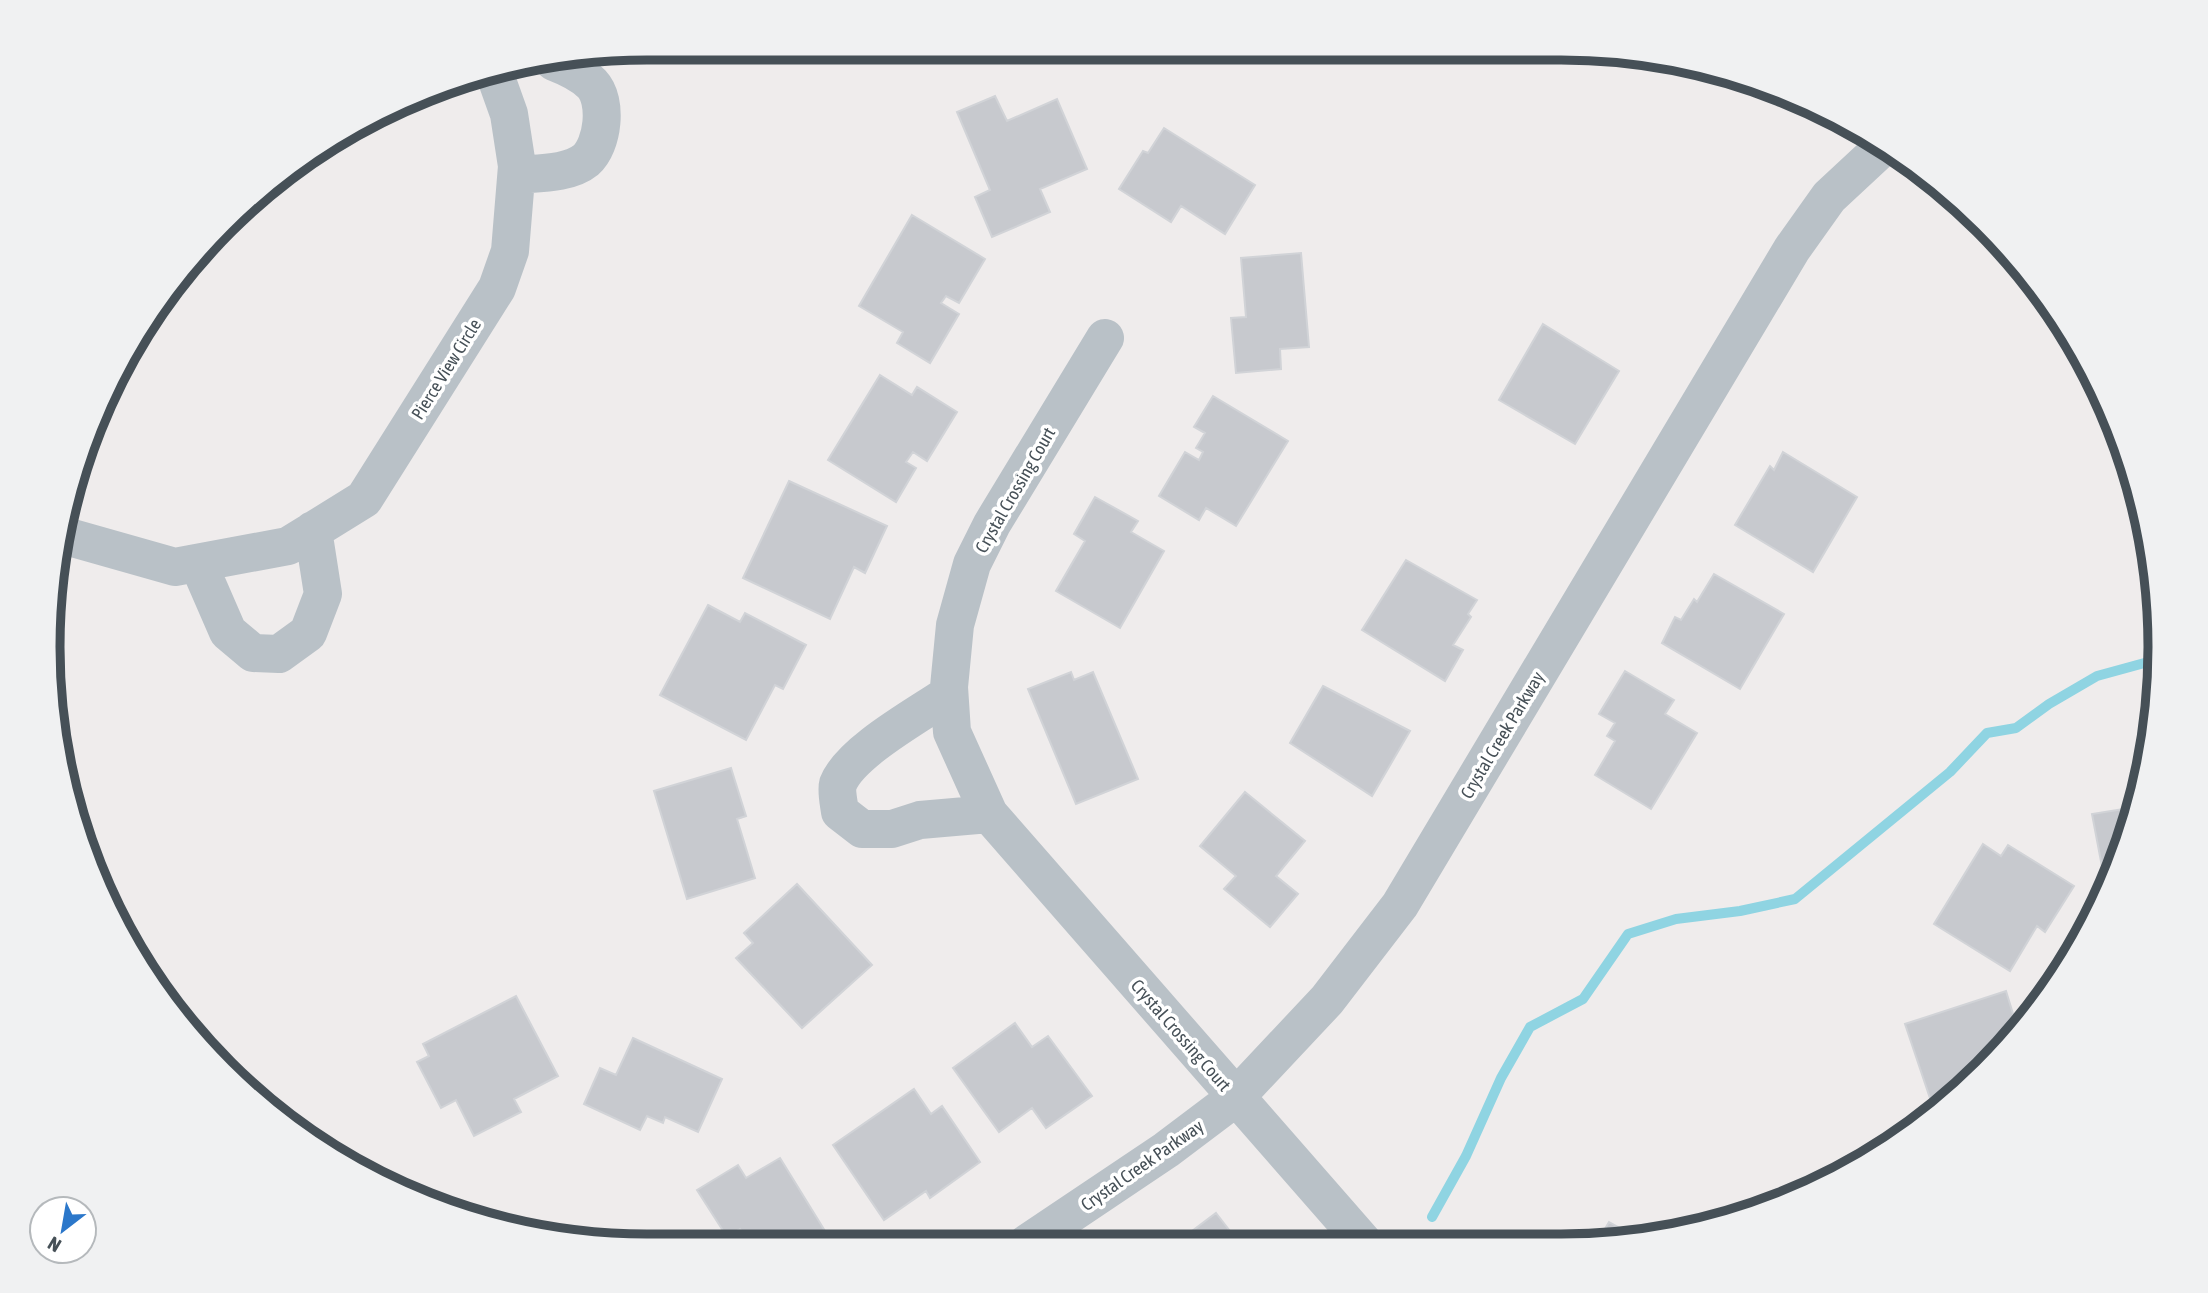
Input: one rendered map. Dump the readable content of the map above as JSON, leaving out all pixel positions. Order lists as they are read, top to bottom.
{
  "streets": {
    "street": ["Pierce View Circle", "Crystal Crossing Court", "Crystal Creek Parkway"]
  },
  "crossings": [
    ["Crystal Crossing Court", "Crystal Creek Parkway"]
  ],
  "north": "bottom left"
}
